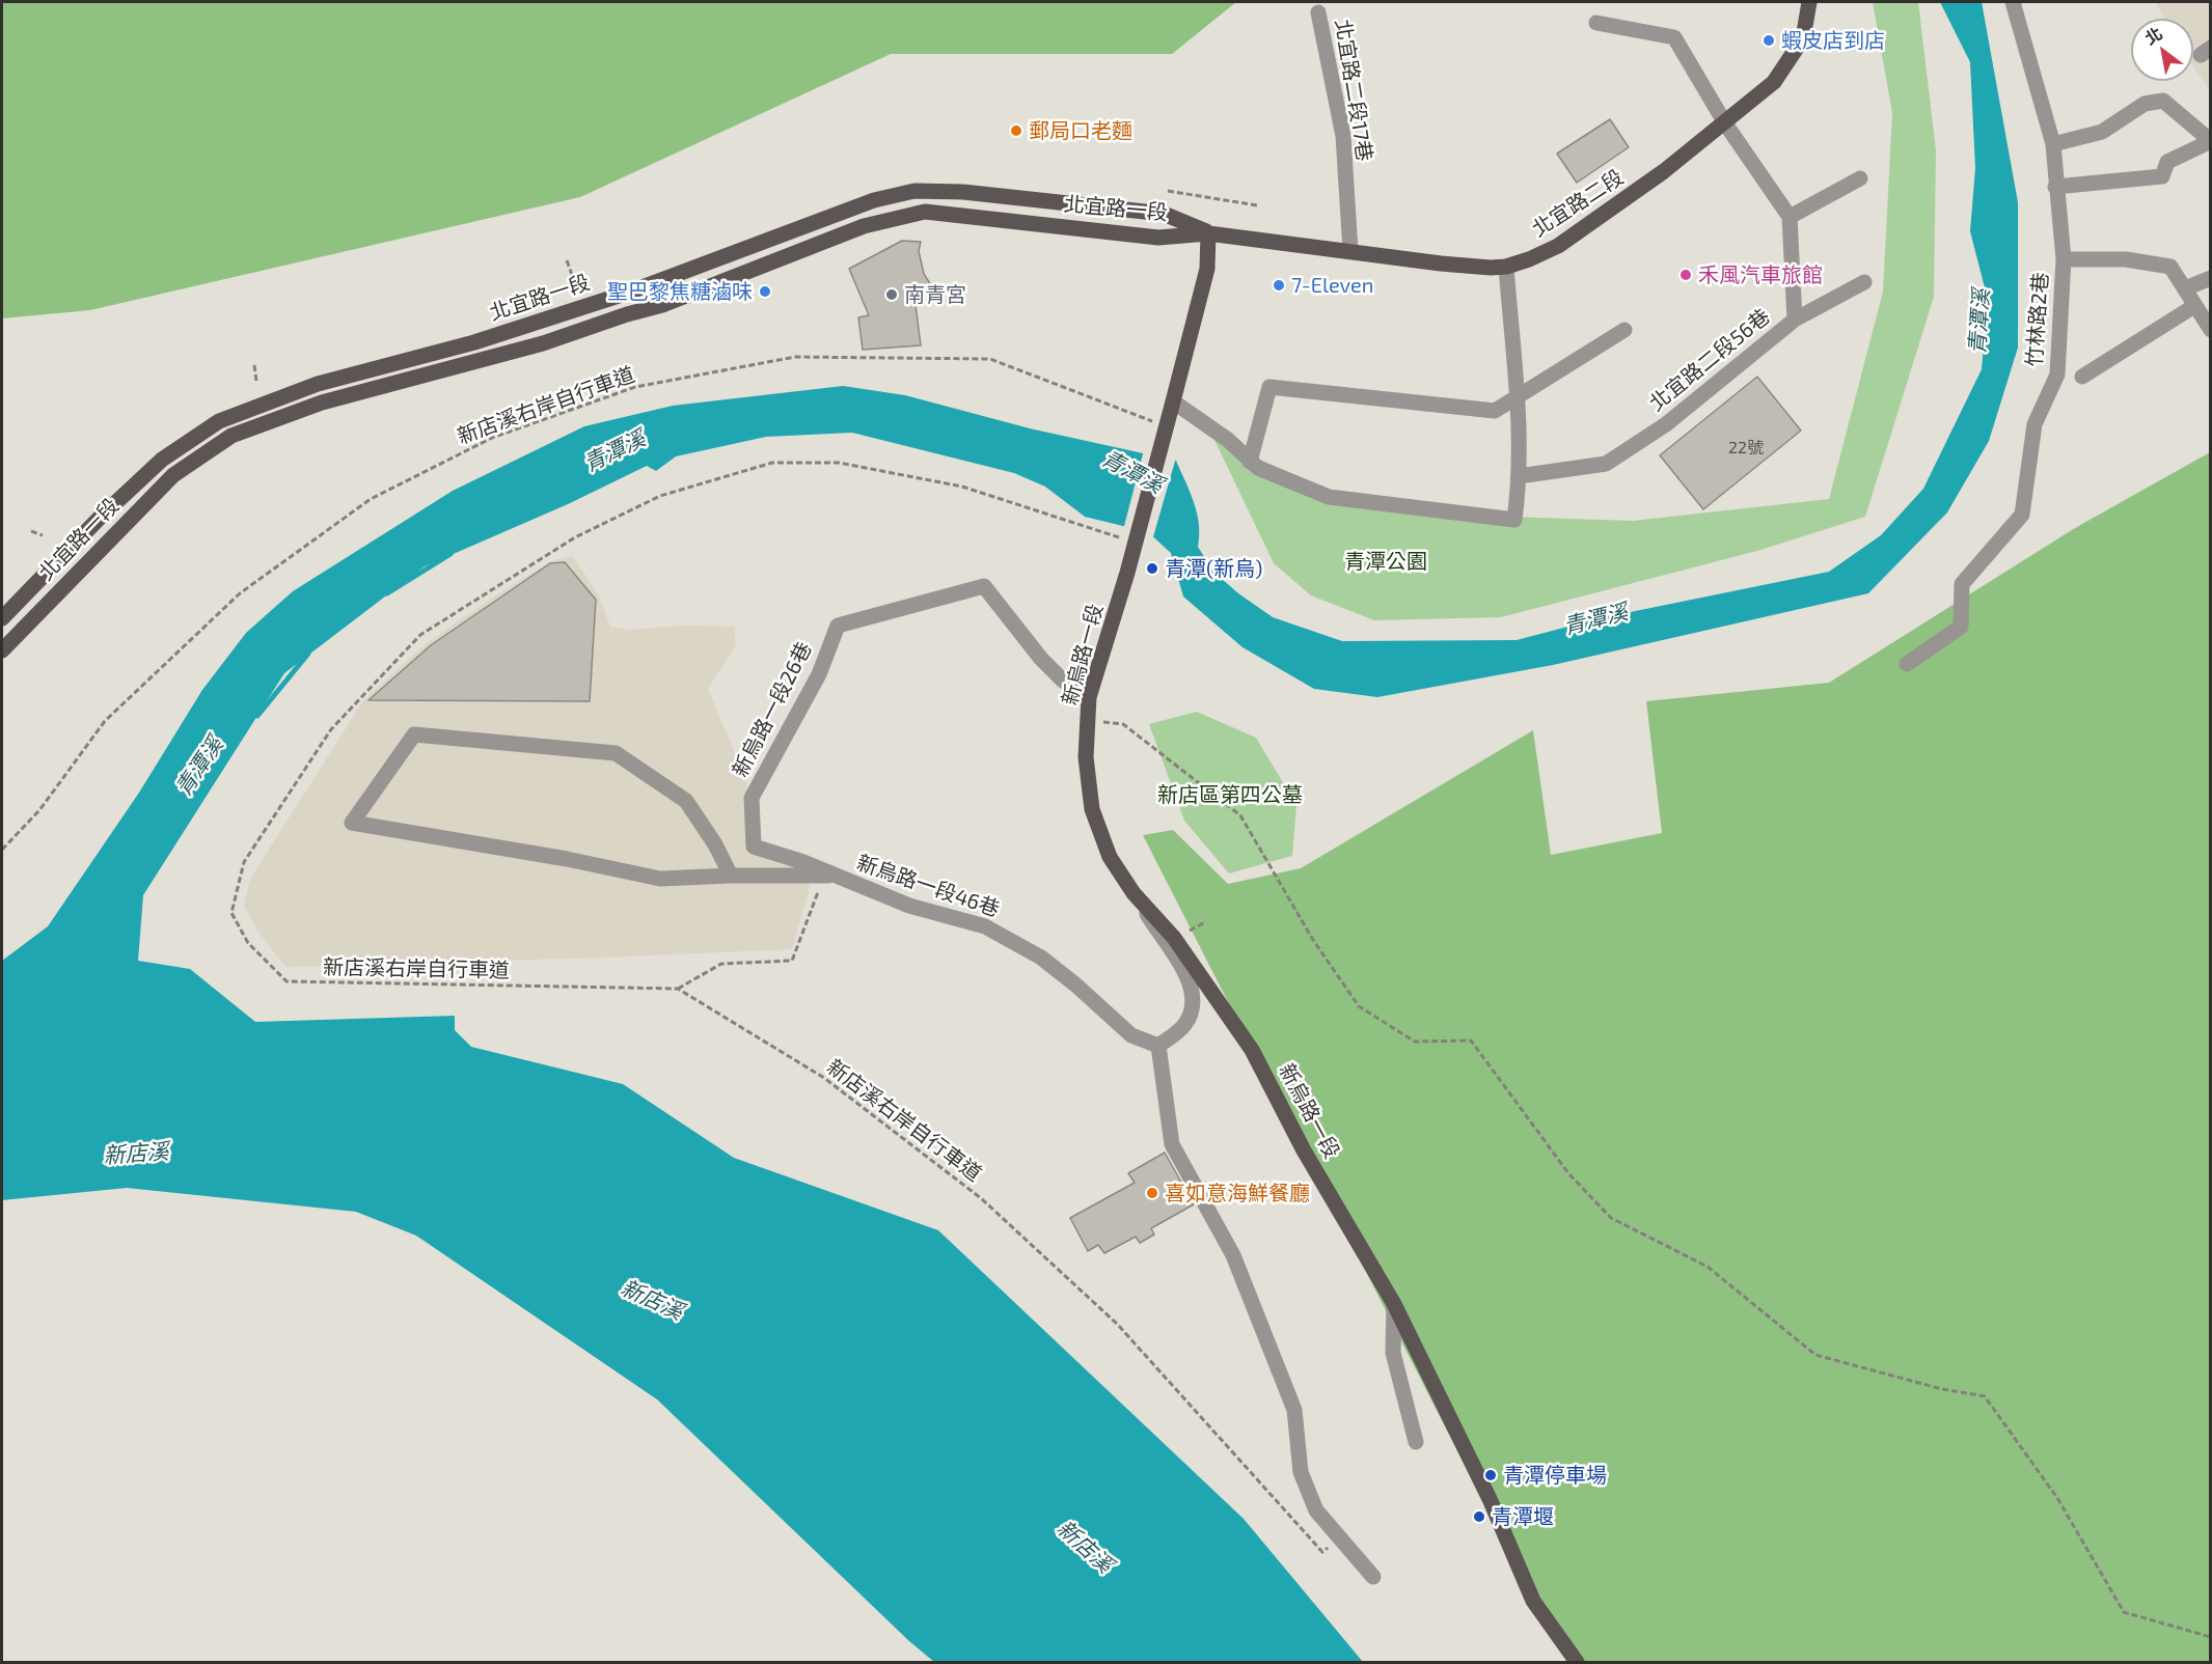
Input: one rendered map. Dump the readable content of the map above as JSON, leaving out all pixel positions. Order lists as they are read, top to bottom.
{
  "streets": {
    "main road": ["北宜路二段", "北宜路一段", "新烏路一段"],
    "lane": [
      "北宜路二段17巷",
      "竹林路2巷",
      "北宜路二段56巷",
      "新烏路一段26巷",
      "新烏路一段46巷"
    ],
    "path": ["新店溪右岸自行車道"]
  },
  "crossings": [
    ["北宜路二段17巷", "北宜路二段"],
    ["北宜路二段", "北宜路一段"],
    ["新店溪右岸自行車道", "新烏路一段"],
    ["新烏路一段", "新烏路一段26巷"],
    ["新烏路一段26巷", "新烏路一段46巷"]
  ],
  "water": ["青潭溪", "新店溪"],
  "parks": ["青潭公園", "新店區第四公墓"],
  "places": [
    "蝦皮店到店",
    "郵局口老麵",
    "禾風汽車旅館",
    "7-Eleven",
    "聖巴黎焦糖滷味",
    "南青宮",
    "青潭(新烏)",
    "喜如意海鮮餐廳",
    "青潭停車場",
    "青潭堰"
  ],
  "house_numbers": ["22號"],
  "north": "top left"
}
